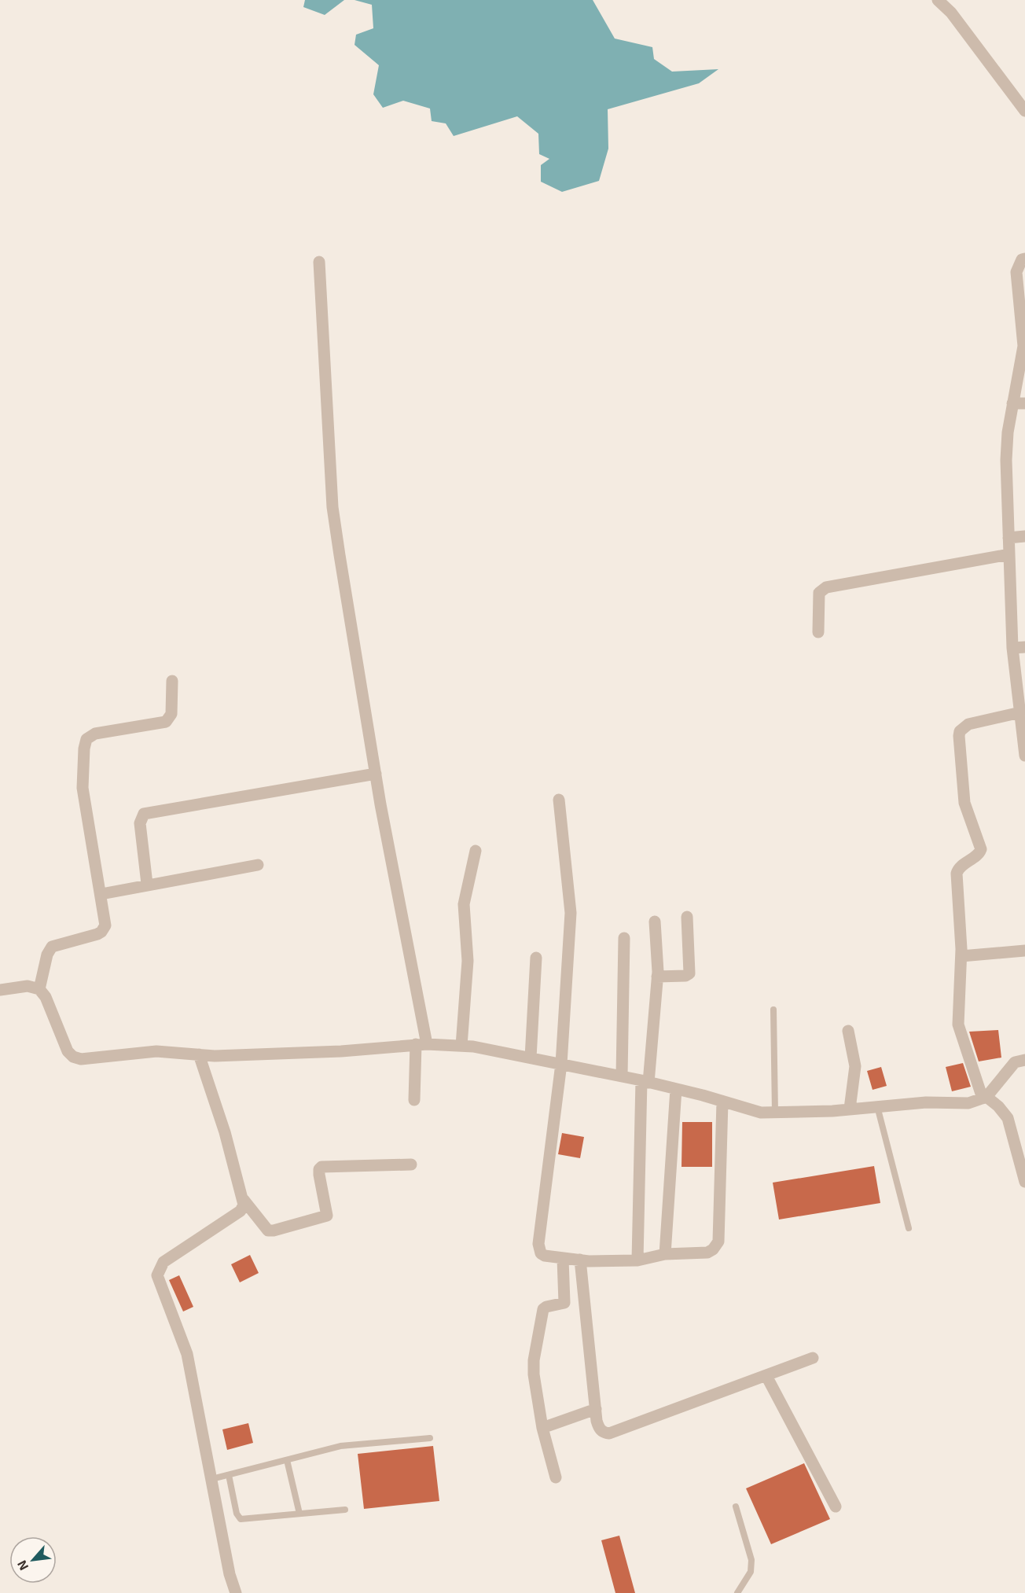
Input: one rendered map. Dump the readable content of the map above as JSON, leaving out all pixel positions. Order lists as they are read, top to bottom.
{
  "north": "bottom left"
}
